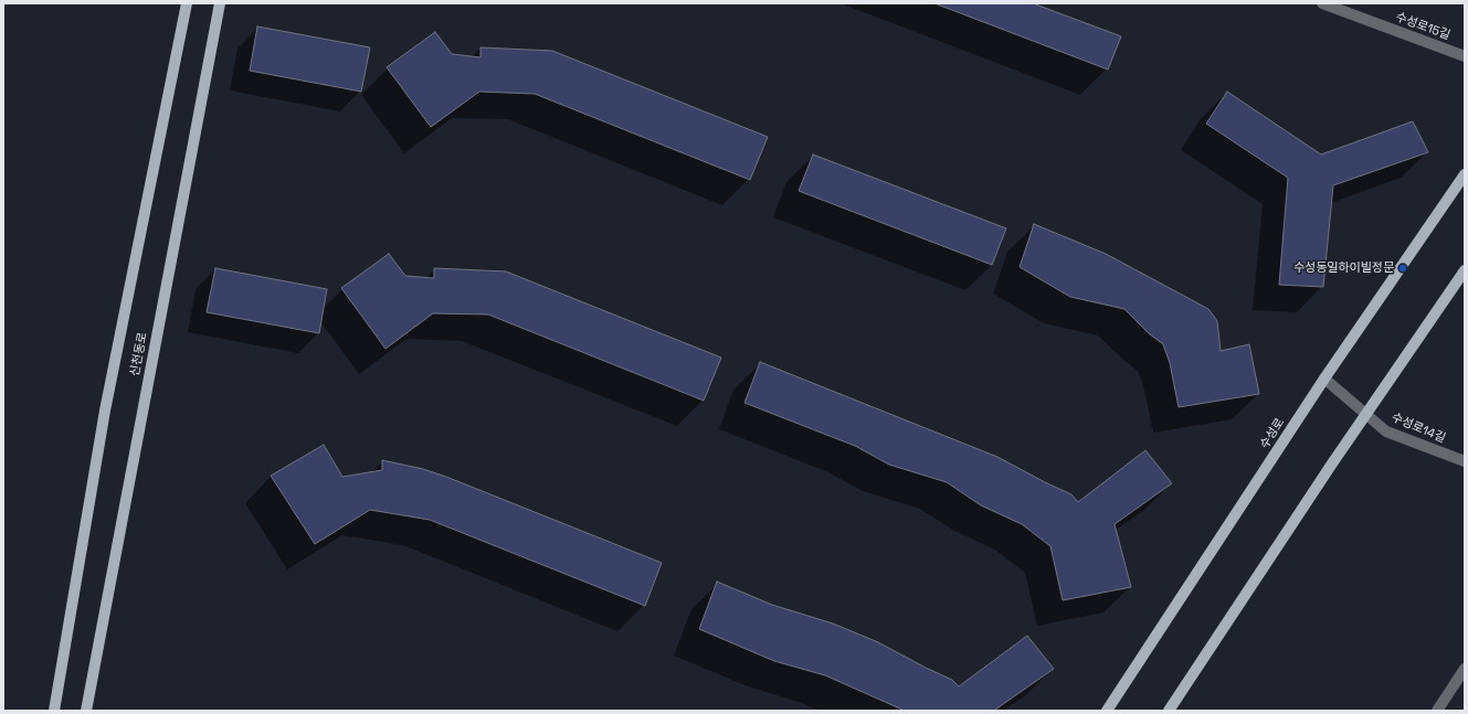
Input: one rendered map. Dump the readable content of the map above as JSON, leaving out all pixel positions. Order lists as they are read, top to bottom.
{
  "streets": {
    "main road": ["신천동로", "수성로"],
    "street": ["수성로15길", "수성로14길"]
  },
  "crossings": [
    ["수성로14길", "수성로"]
  ],
  "places": ["수성동일하이빌정문"]
}
